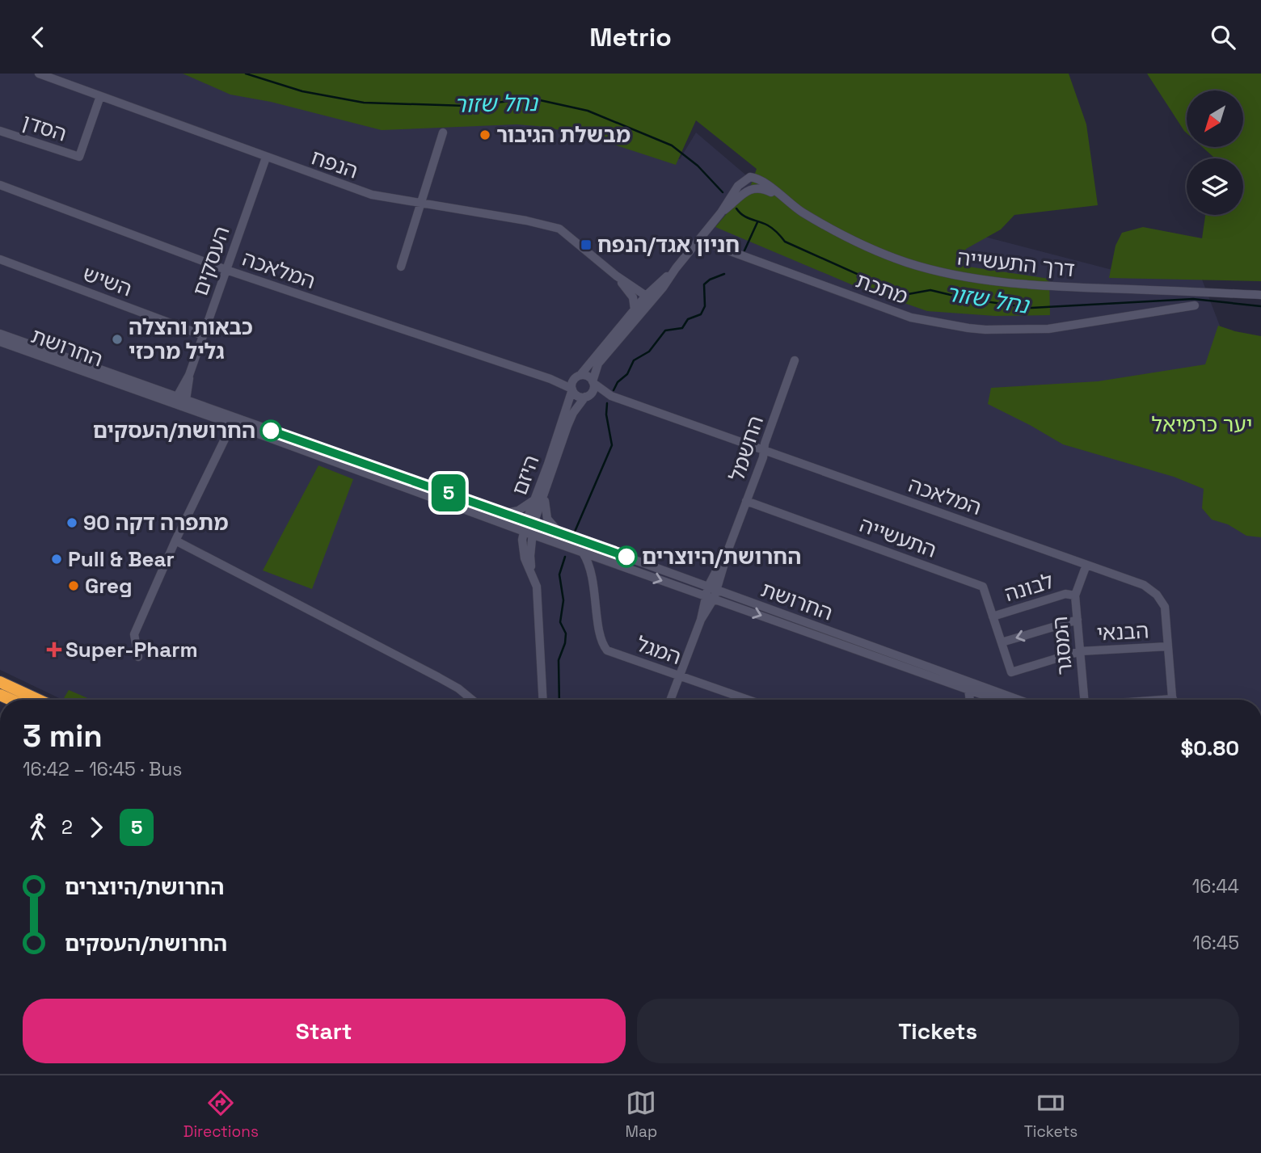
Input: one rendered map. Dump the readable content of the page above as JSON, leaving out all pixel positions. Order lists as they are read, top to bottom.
{
  "streets": {
    "street": [
      "הסדן",
      "הנפח",
      "העסקים",
      "דרך התעשייה",
      "המלאכה",
      "השיש",
      "מתכת",
      "החרושת",
      "החשמל",
      "היזם",
      "התעשייה",
      "לבונה",
      "הבנאי",
      "המסגר",
      "המגל"
    ]
  },
  "crossings": [
    ["הסדן", "הנפח"],
    ["הנפח", "העסקים"],
    ["העסקים", "המלאכה"],
    ["העסקים", "השיש"],
    ["דרך התעשייה", "מתכת"],
    ["המלאכה", "החשמל"],
    ["המלאכה", "היזם"],
    ["המלאכה", "הבנאי"],
    ["המלאכה", "המסגר"],
    ["החרושת", "החשמל"],
    ["החרושת", "היזם"],
    ["החרושת", "המגל"],
    ["החשמל", "התעשייה"],
    ["החשמל", "המגל"],
    ["התעשייה", "לבונה"],
    ["התעשייה", "הבנאי"],
    ["לבונה", "המסגר"],
    ["הבנאי", "המסגר"]
  ],
  "water": ["נחל שזור"],
  "parks": ["יער כרמיאל"],
  "places": {
    "other": [
      "מבשלת הגיבור",
      "כבאות והצלה גליל מרכזי",
      "החרושת/העסקים",
      "מתפרה דקה 90",
      "החרושת/היוצרים",
      "Pull & Bear",
      "Greg"
    ],
    "transit": ["חניון אגד/הנפח"],
    "health": ["Super-Pharm"]
  },
  "lines": ["bus line 5"],
  "north": "bottom left",
  "page": {
    "header": "Metrio",
    "on_map": "5",
    "heading": ["3 min", "16:42 – 16:45 · Bus", "$0.80"],
    "legs": ["2", "5"],
    "list": [
      {
        "name": "החרושת/היוצרים",
        "value": "16:44"
      },
      {
        "name": "החרושת/העסקים",
        "value": "16:45"
      }
    ],
    "buttons": ["Start", "Tickets"],
    "tabs": ["Directions", "Map", "Tickets"]
  }
}
